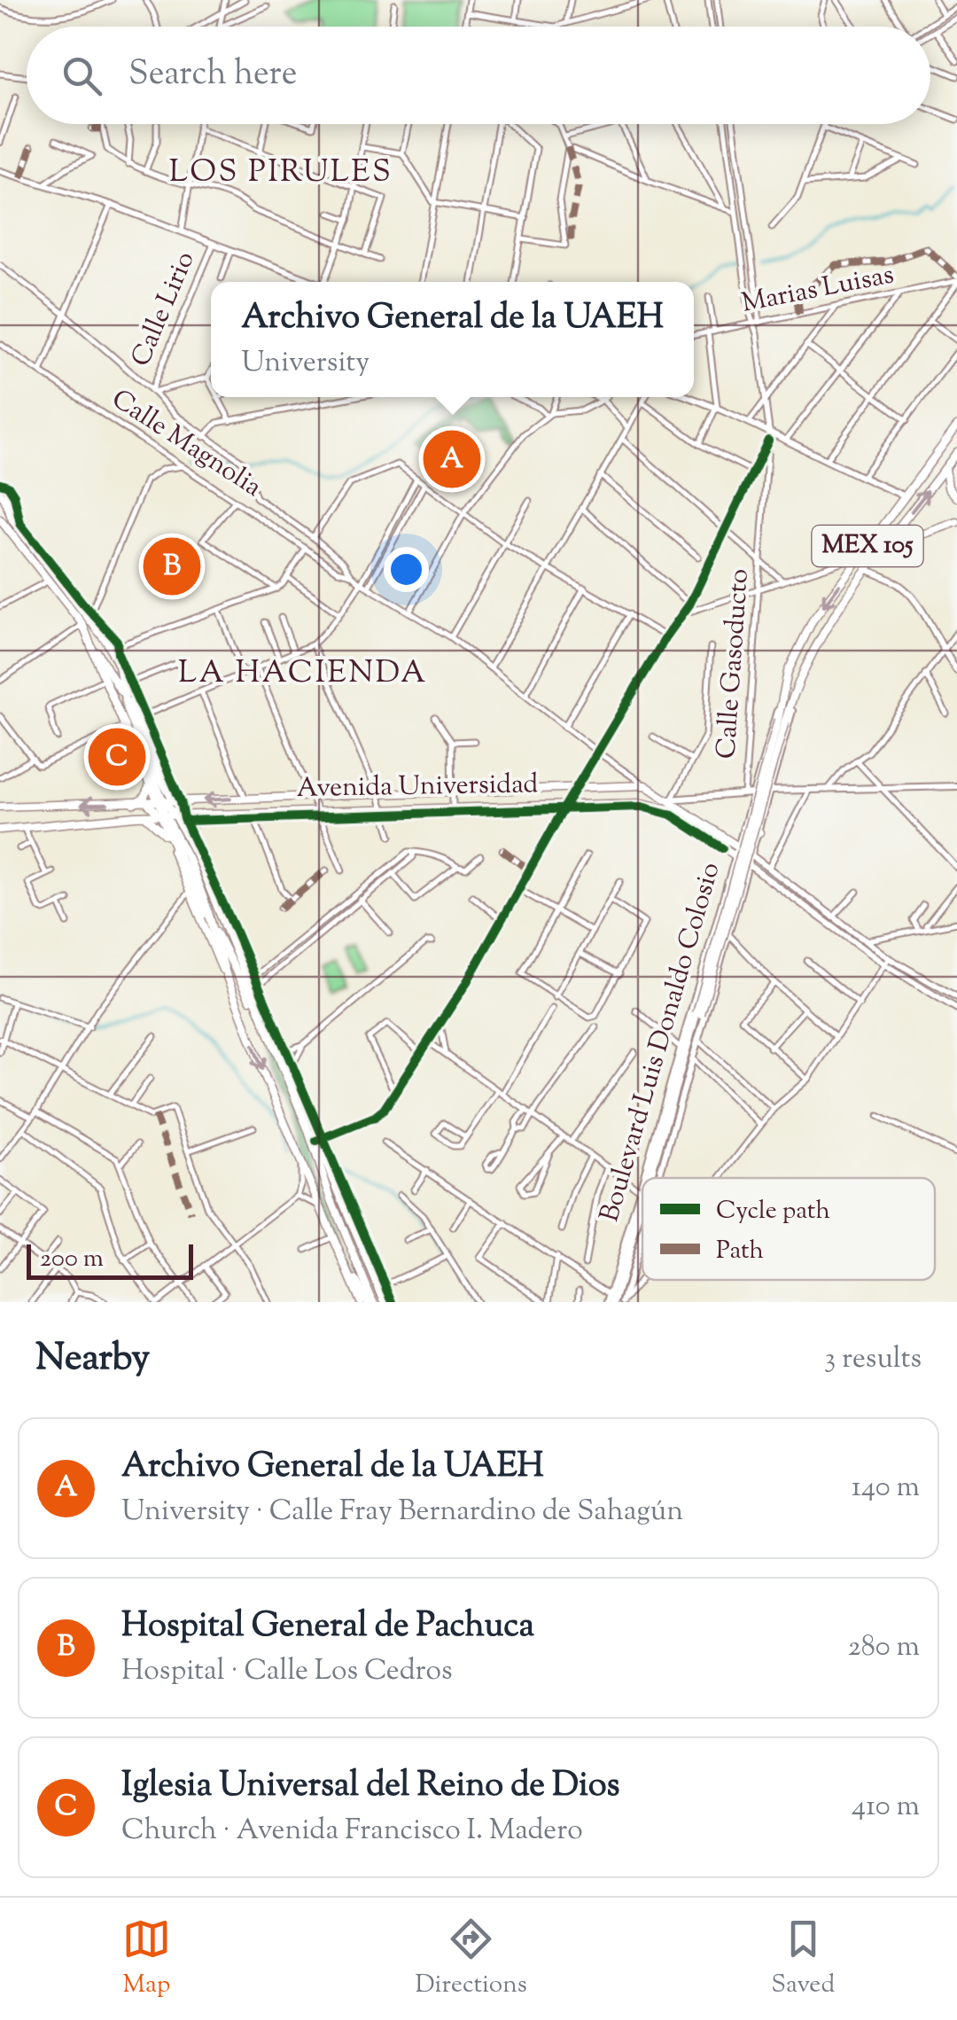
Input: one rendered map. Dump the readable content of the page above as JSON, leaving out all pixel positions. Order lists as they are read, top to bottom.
{
  "streets": {
    "main road": ["MEX 105", "Avenida Universidad", "Boulevard Luis Donaldo Colosio"],
    "street": [
      "Marias Luisas",
      "Calle Lirio",
      "Calle Magnolia",
      "Calle Gasoducto"
    ]
  },
  "crossings": [
    ["Marias Luisas", "Calle Gasoducto"],
    ["MEX 105", "Boulevard Luis Donaldo Colosio"],
    ["Avenida Universidad", "Boulevard Luis Donaldo Colosio"]
  ],
  "districts": ["LOS PIRULES", "LA HACIENDA"],
  "legend": ["Cycle path", "Path"],
  "scale_bar": "200 m",
  "page": {
    "search": "Search here",
    "popup": ["Archivo General de la UAEH", "University"],
    "pins": ["A", "B", "C"],
    "scale": "200 m",
    "heading": ["Nearby", "3 results"],
    "list": [
      {
        "mark": "A",
        "name": "Archivo General de la UAEH",
        "note": "University · Calle Fray Bernardino de Sahagún",
        "value": "140 m"
      },
      {
        "mark": "B",
        "name": "Hospital General de Pachuca",
        "note": "Hospital · Calle Los Cedros",
        "value": "280 m"
      },
      {
        "mark": "C",
        "name": "Iglesia Universal del Reino de Dios",
        "note": "Church · Avenida Francisco I. Madero",
        "value": "410 m"
      }
    ],
    "nav": ["Map", "Directions", "Saved"]
  }
}
